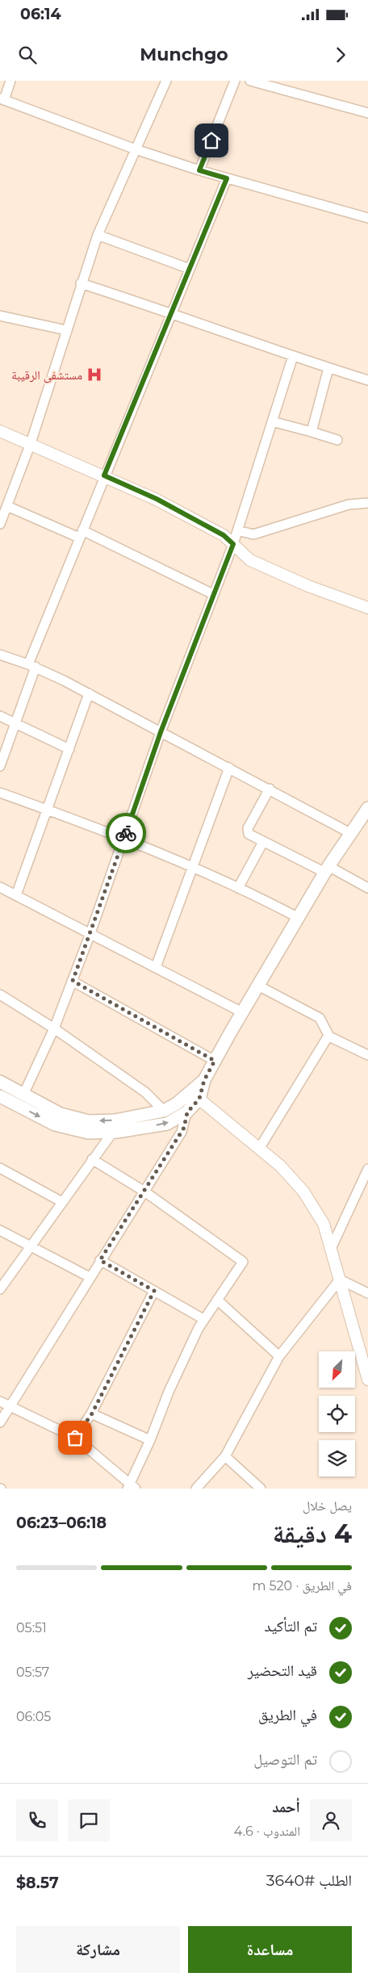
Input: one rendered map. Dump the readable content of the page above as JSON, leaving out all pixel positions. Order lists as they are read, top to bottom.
{
  "places": {
    "hospital": ["مستشفى الرقيبة"]
  },
  "north": "bottom left",
  "page": {
    "status": "06:14",
    "header": "Munchgo",
    "heading": ["4 دقيقة", "يصل خلال", "06:18–06:23"],
    "panel": [
      "أحمد",
      "المندوب · 4.6",
      "الطلب #3640",
      "$8.57"
    ],
    "bar": "في الطريق · 520 m",
    "list": [
      ["تم التأكيد", "05:51"],
      ["قيد التحضير", "05:57"],
      ["في الطريق", "06:05"],
      "تم التوصيل"
    ],
    "buttons": ["مساعدة", "مشاركة"]
  }
}
